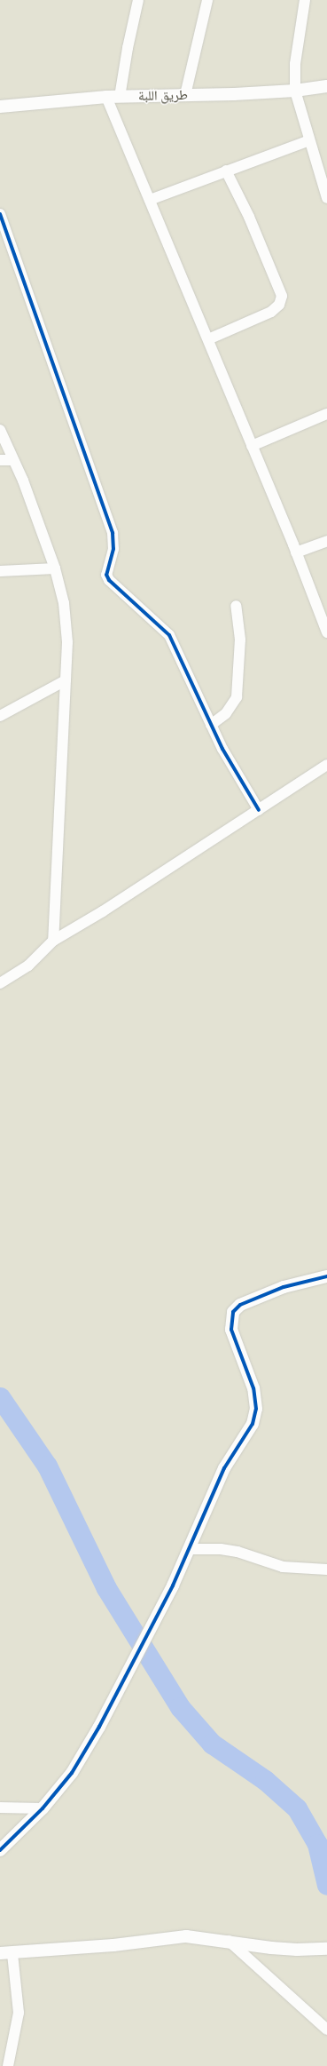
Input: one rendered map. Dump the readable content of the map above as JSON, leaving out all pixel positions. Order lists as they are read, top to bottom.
{
  "streets": {
    "street": ["طريق اللبة"]
  }
}
